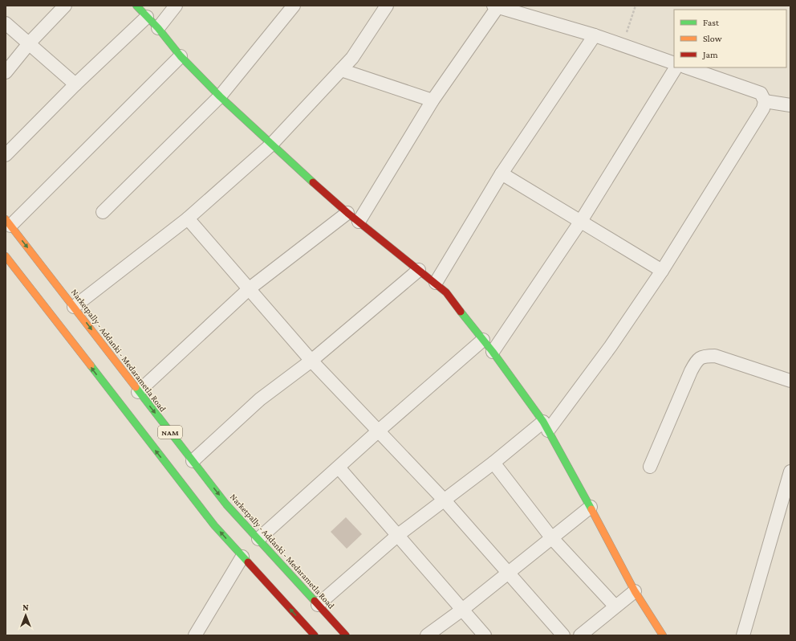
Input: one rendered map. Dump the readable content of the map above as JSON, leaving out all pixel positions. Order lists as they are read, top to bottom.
{
  "streets": {
    "main road": ["Narketpally - Addanki - Medarametla Road", "NAM"]
  },
  "legend": ["Fast", "Slow", "Jam"],
  "north": "top"
}
